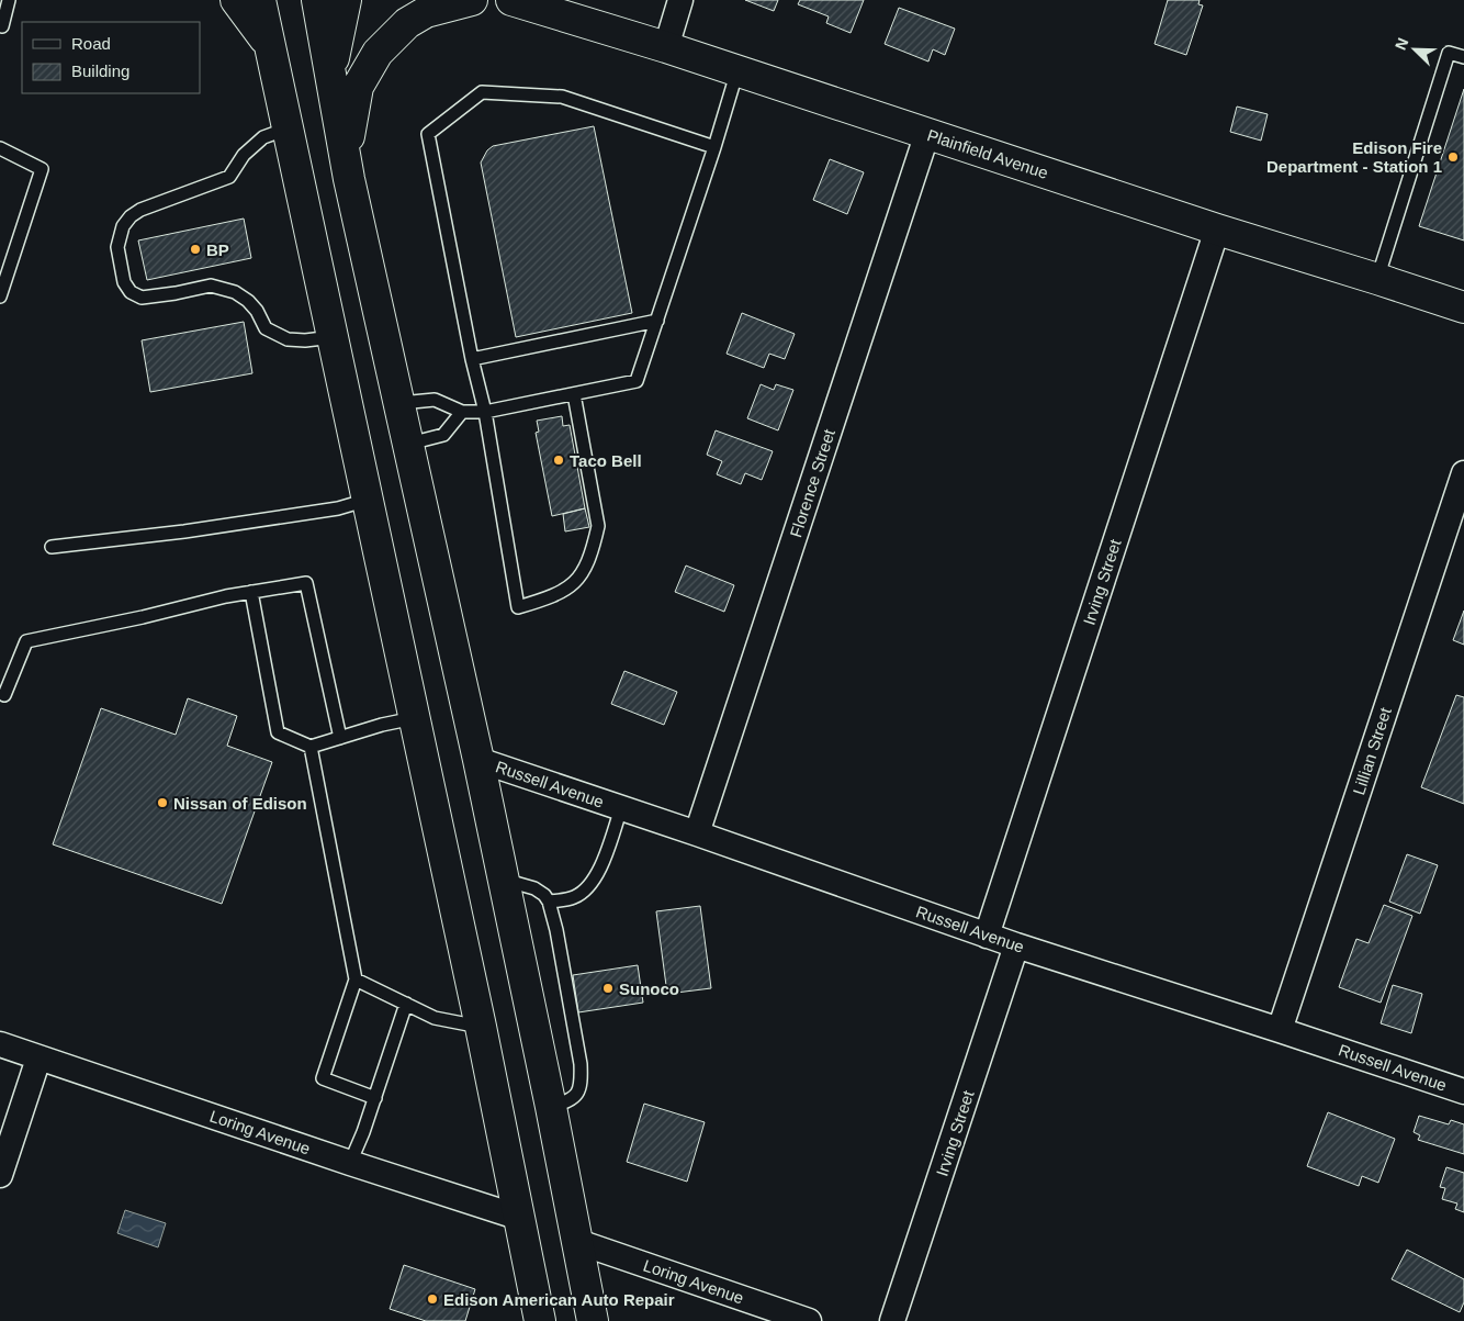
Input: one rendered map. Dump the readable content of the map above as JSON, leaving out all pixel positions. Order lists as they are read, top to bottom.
{
  "streets": {
    "main road": ["Plainfield Avenue"],
    "street": [
      "Florence Street",
      "Irving Street",
      "Lillian Street",
      "Russell Avenue",
      "Loring Avenue"
    ]
  },
  "crossings": [
    ["Plainfield Avenue", "Florence Street"],
    ["Plainfield Avenue", "Irving Street"],
    ["Florence Street", "Russell Avenue"],
    ["Irving Street", "Russell Avenue"],
    ["Lillian Street", "Russell Avenue"]
  ],
  "places": [
    "Edison Fire Department - Station 1",
    "BP",
    "Taco Bell",
    "Nissan of Edison",
    "Sunoco",
    "Edison American Auto Repair"
  ],
  "legend": ["Road", "Building"],
  "north": "top left"
}
